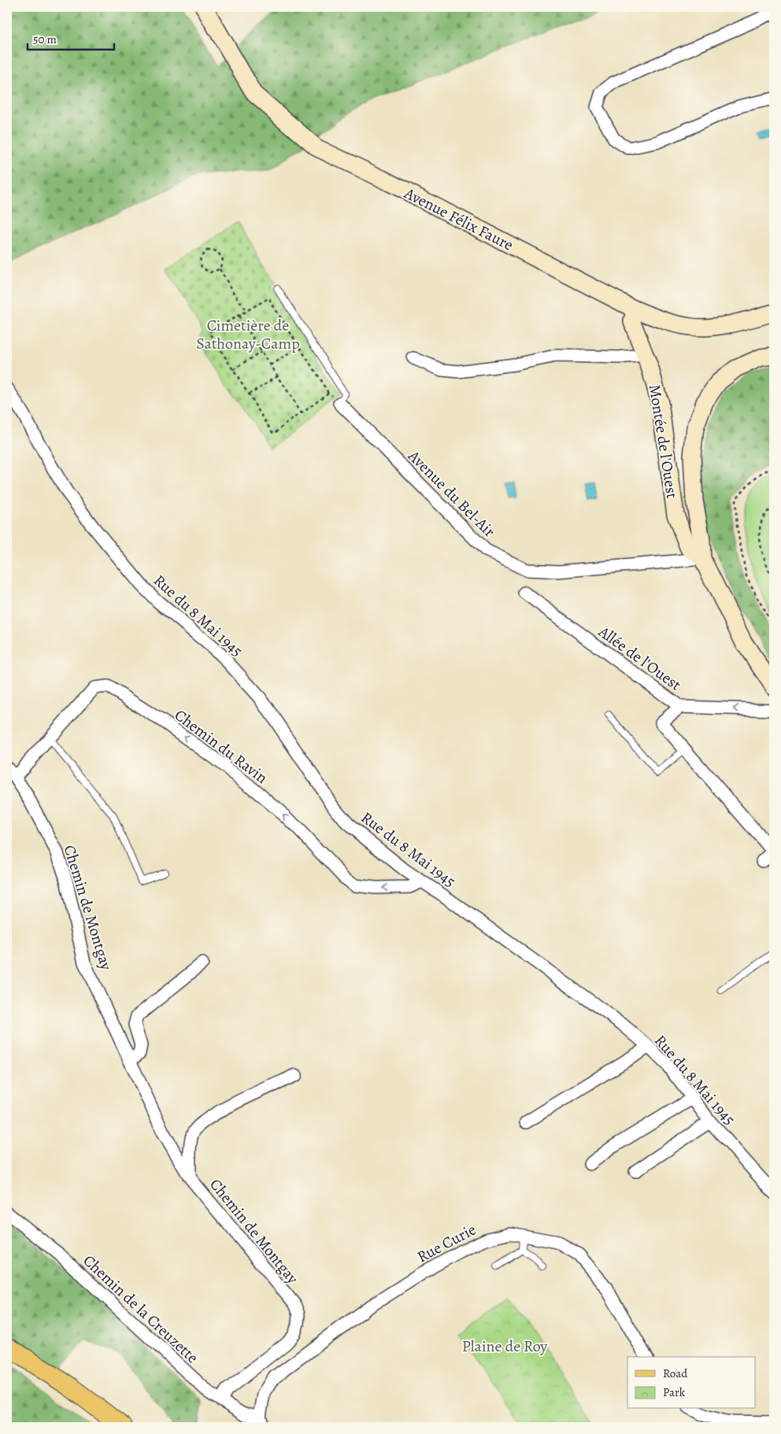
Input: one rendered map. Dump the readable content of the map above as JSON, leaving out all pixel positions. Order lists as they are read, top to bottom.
{
  "streets": {
    "street": [
      "Avenue Félix Faure",
      "Montée de l'Ouest",
      "Avenue du Bel-Air",
      "Rue du 8 Mai 1945",
      "Allée de l'Ouest",
      "Chemin du Ravin",
      "Chemin de Montgay",
      "Rue Curie",
      "Chemin de la Creuzette"
    ]
  },
  "crossings": [
    ["Avenue Félix Faure", "Montée de l'Ouest"],
    ["Montée de l'Ouest", "Avenue du Bel-Air"],
    ["Rue du 8 Mai 1945", "Chemin du Ravin"],
    ["Chemin du Ravin", "Chemin de Montgay"],
    ["Chemin de Montgay", "Chemin de la Creuzette"],
    ["Rue Curie", "Chemin de la Creuzette"]
  ],
  "one_way": ["Chemin du Ravin"],
  "parks": ["Cimetière de Sathonay-Camp", "Plaine de Roy"],
  "legend": ["Road", "Park"],
  "scale_bar": "50 m"
}
